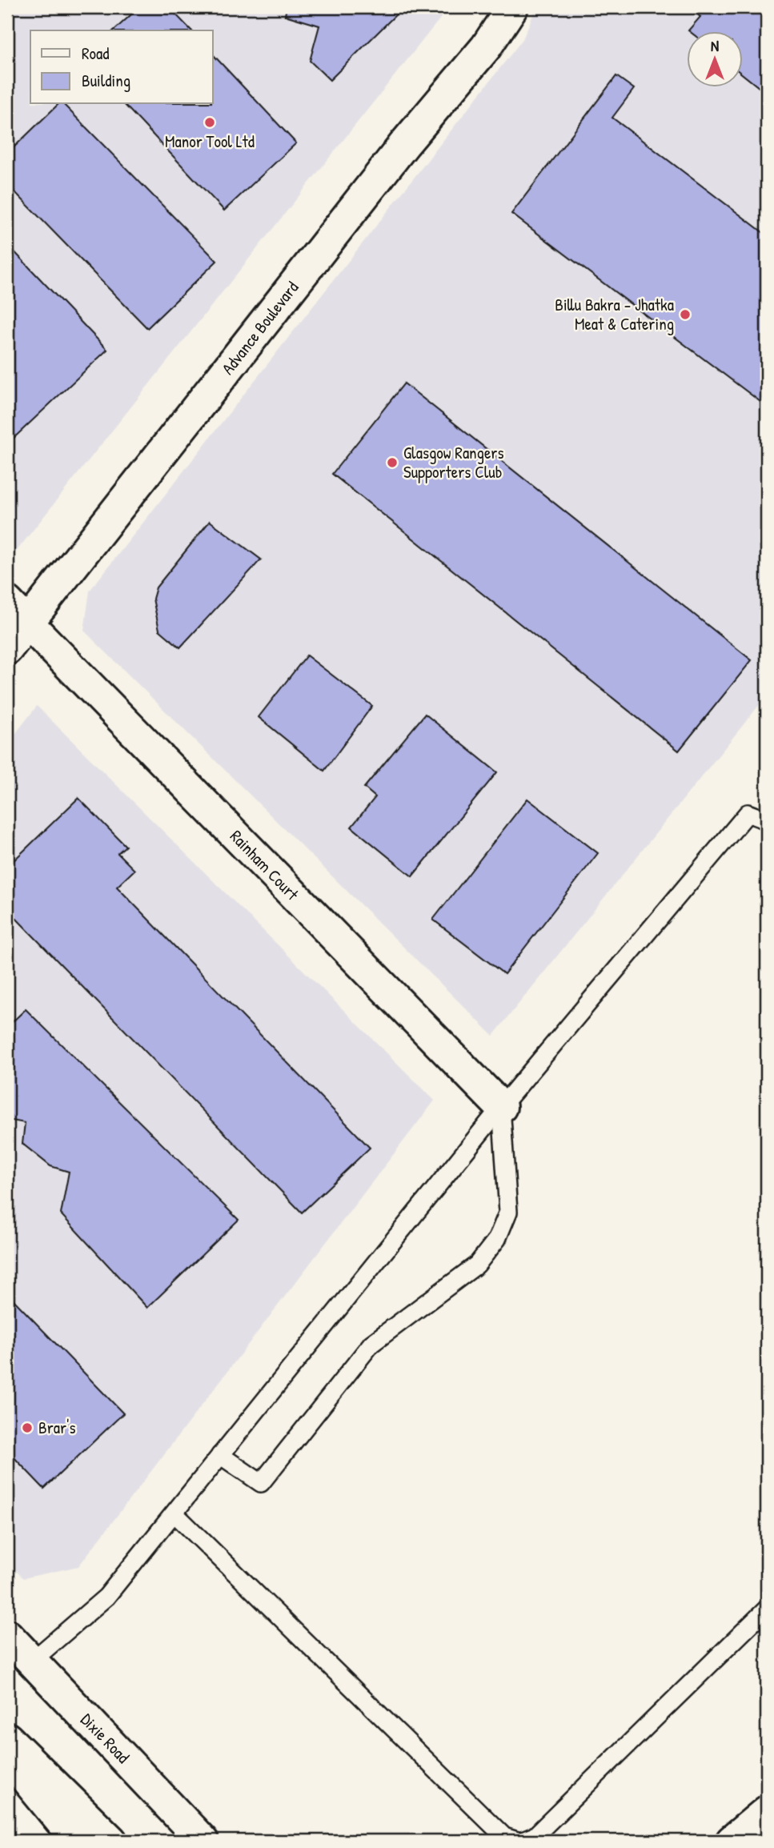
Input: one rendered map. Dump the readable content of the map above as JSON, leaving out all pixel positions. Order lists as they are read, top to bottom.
{
  "streets": {
    "main road": ["Advance Boulevard", "Rainham Court", "Dixie Road"]
  },
  "crossings": [
    ["Advance Boulevard", "Rainham Court"]
  ],
  "places": [
    "Manor Tool Ltd",
    "Billu Bakra - Jhatka Meat & Catering",
    "Glasgow Rangers Supporters Club",
    "Brar's"
  ],
  "legend": ["Road", "Building"],
  "north": "top"
}
